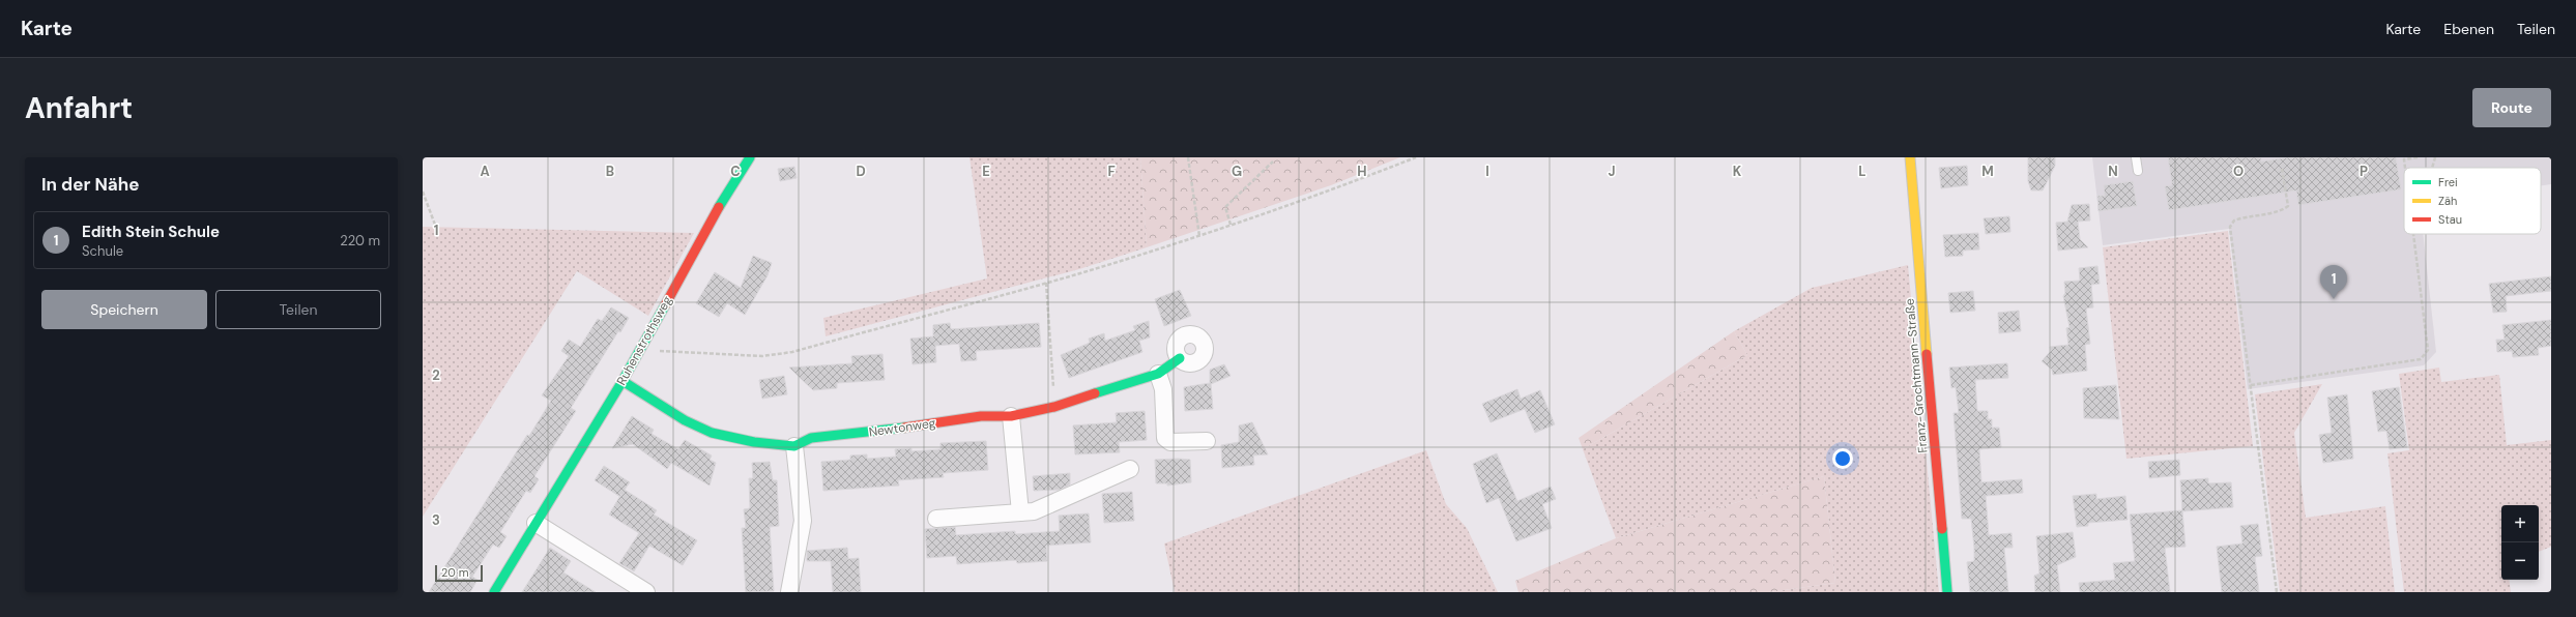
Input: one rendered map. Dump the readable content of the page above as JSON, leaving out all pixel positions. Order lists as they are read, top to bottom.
{
  "streets": {
    "street": ["Ruhenstrothsweg", "Franz-Grochtmann-Straße", "Newtonweg"]
  },
  "legend": ["Frei", "Zäh", "Stau"],
  "scale_bar": "20 m",
  "page": {
    "header": "Karte",
    "nav": ["Karte", "Ebenen", "Teilen"],
    "buttons": [
      "Route",
      ["Speichern", "Teilen"]
    ],
    "title": "Anfahrt",
    "heading": "In der Nähe",
    "list": [
      {
        "mark": "1",
        "name": "Edith Stein Schule",
        "note": "Schule",
        "value": "220 m"
      }
    ],
    "pins": "1",
    "map_buttons": ["+", "−"],
    "scale": "20 m"
  },
  "grid": {
    "columns": [
      "A",
      "B",
      "C",
      "D",
      "E",
      "F",
      "G",
      "H",
      "I",
      "J",
      "K",
      "L",
      "M",
      "N",
      "O",
      "P"
    ],
    "rows": ["1", "2", "3"]
  }
}
